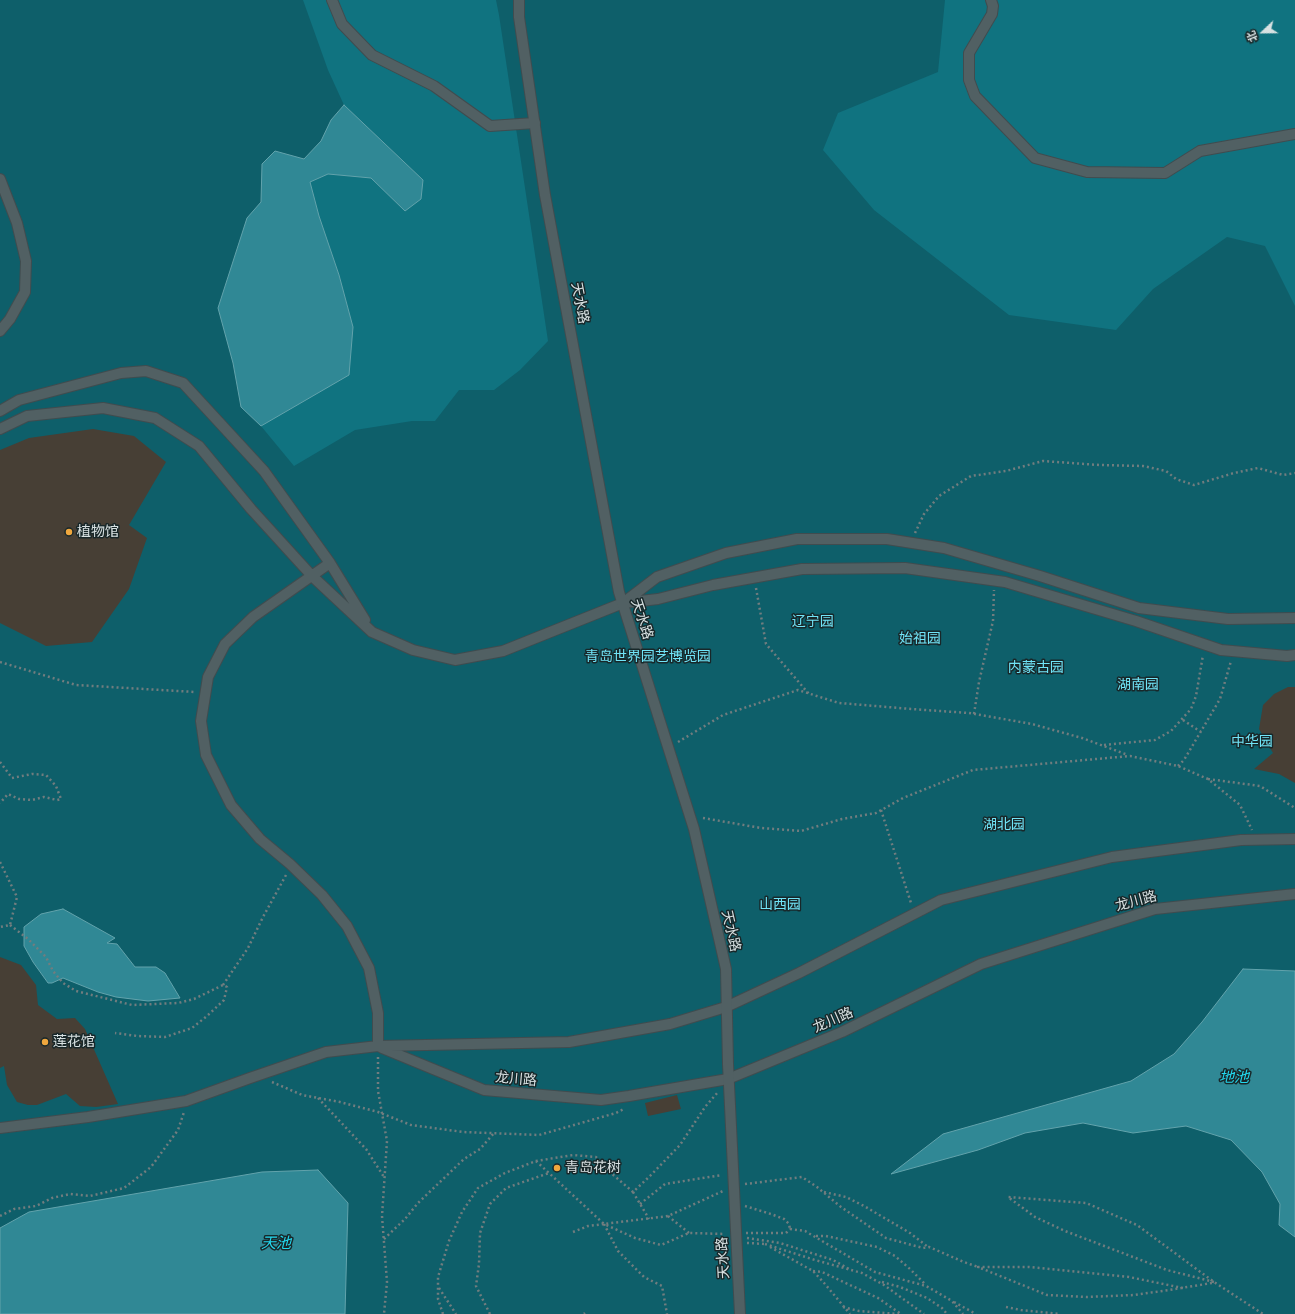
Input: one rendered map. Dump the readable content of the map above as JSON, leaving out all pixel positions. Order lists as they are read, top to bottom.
{
  "streets": {
    "street": ["天水路", "龙川路"]
  },
  "crossings": [
    ["天水路", "龙川路"]
  ],
  "water": ["地池", "天池"],
  "parks": [
    "辽宁园",
    "始祖园",
    "青岛世界园艺博览园",
    "内蒙古园",
    "湖南园",
    "中华园",
    "湖北园",
    "山西园"
  ],
  "places": ["植物馆", "莲花馆", "青岛花树"],
  "north": "left"
}
